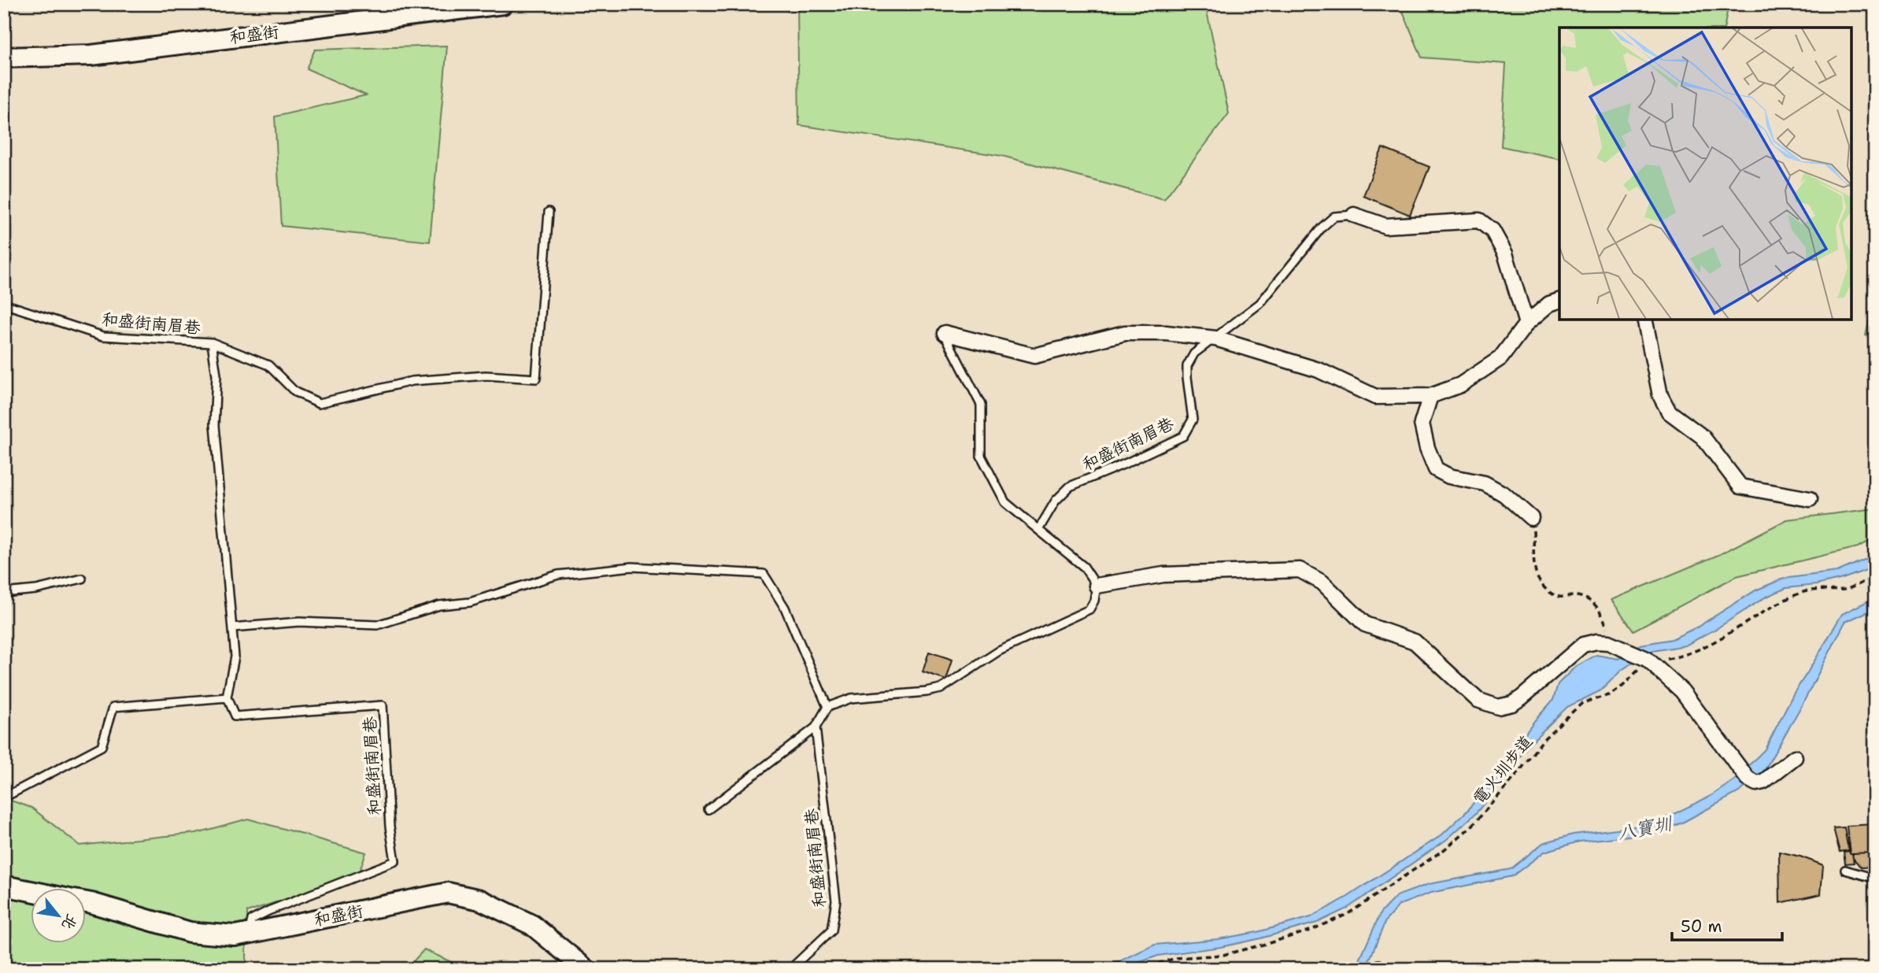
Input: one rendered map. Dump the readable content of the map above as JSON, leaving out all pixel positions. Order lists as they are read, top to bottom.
{
  "streets": {
    "main road": ["和盛街"],
    "lane": ["和盛街南眉巷"],
    "path": ["電火圳步道"]
  },
  "crossings": [
    ["和盛街", "和盛街南眉巷"]
  ],
  "water": ["八寶圳"],
  "scale_bar": "50 m",
  "north": "bottom right"
}
